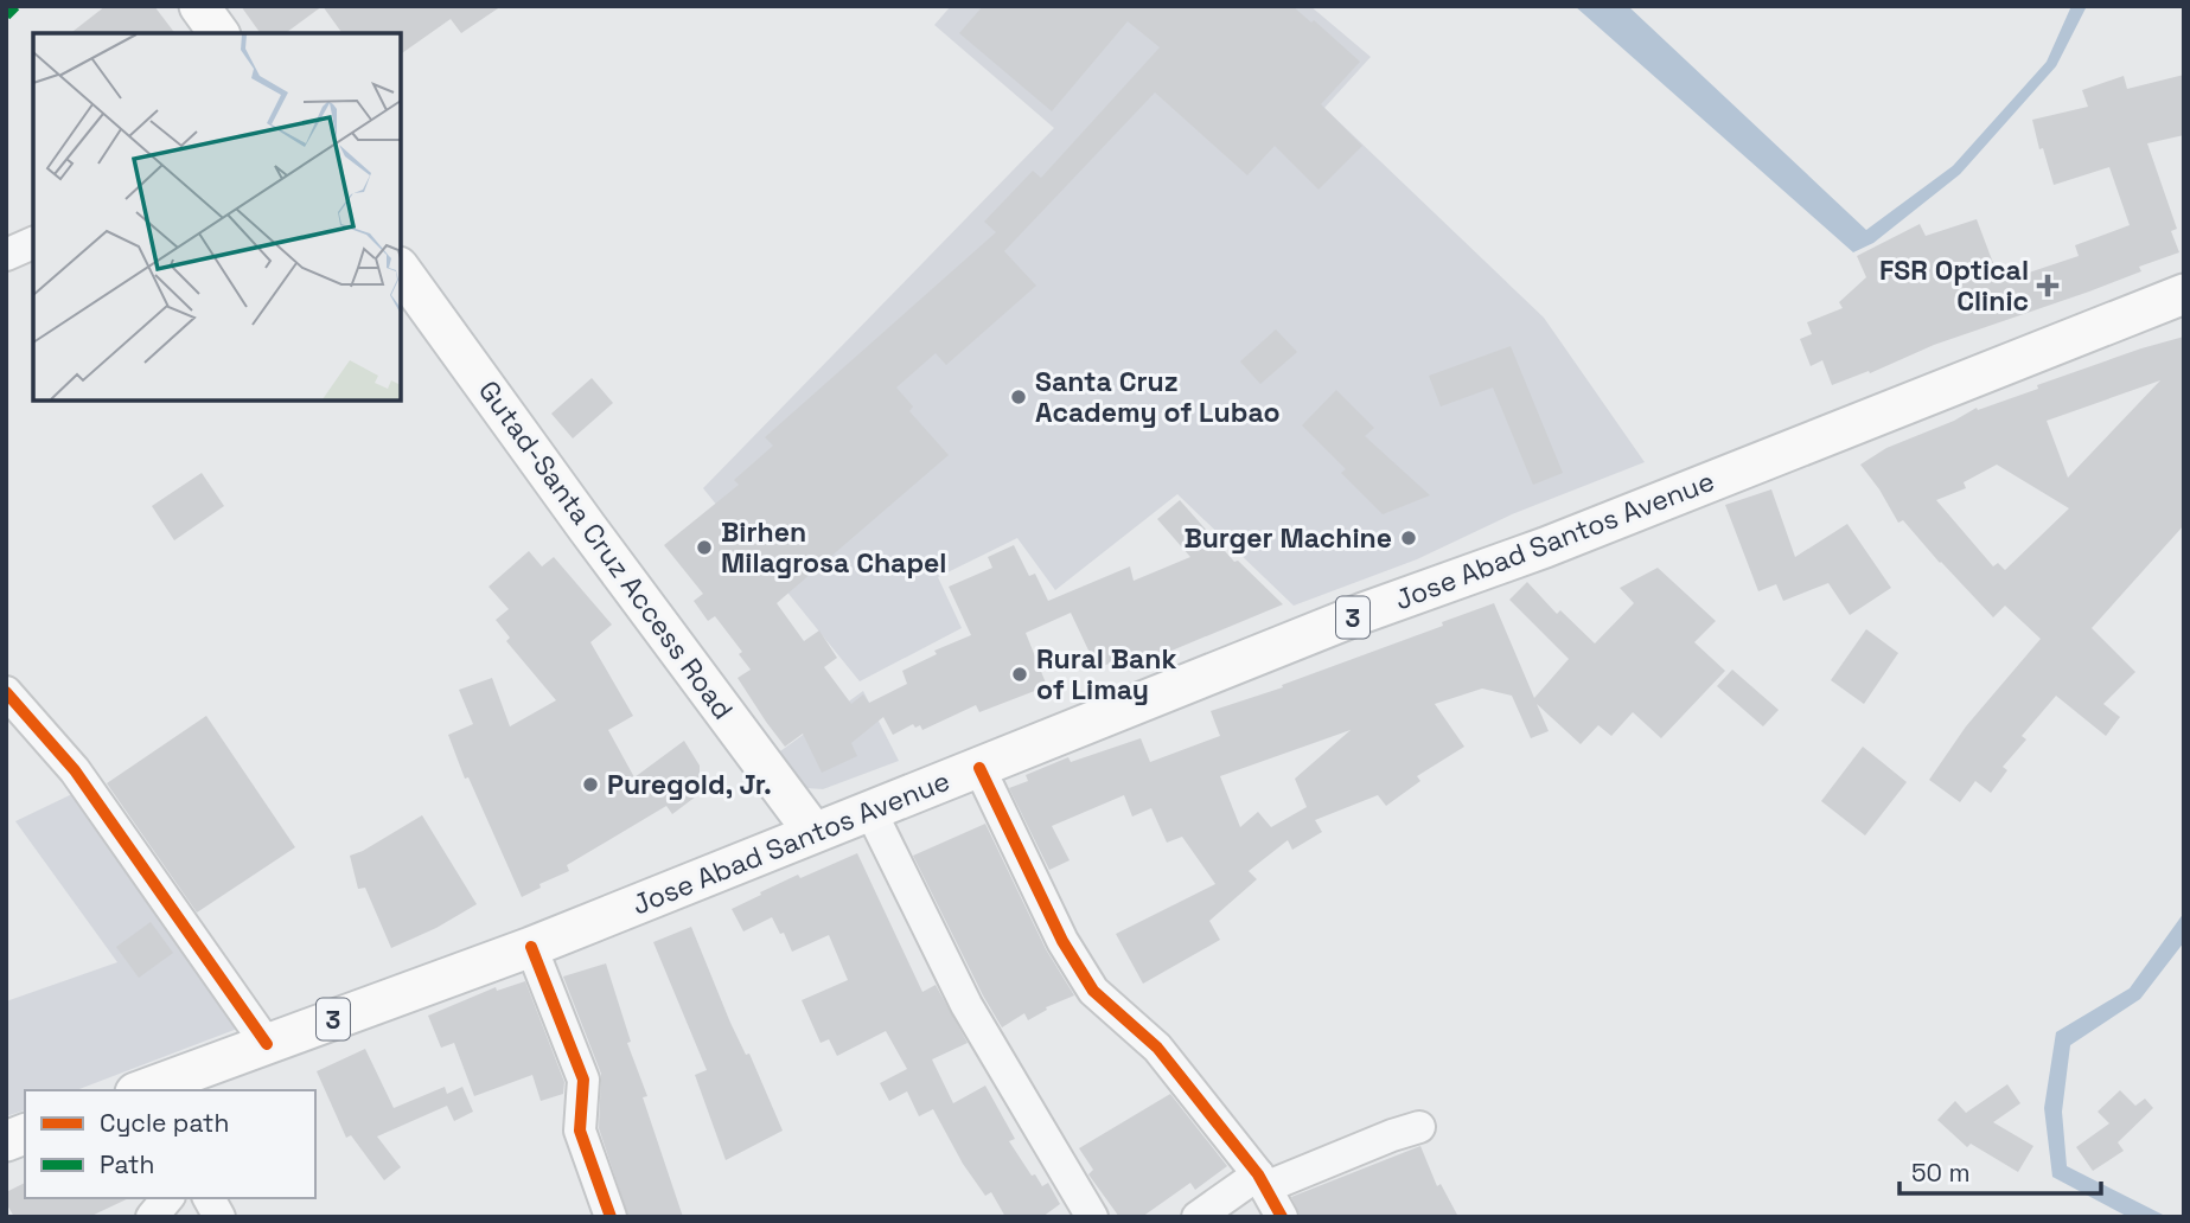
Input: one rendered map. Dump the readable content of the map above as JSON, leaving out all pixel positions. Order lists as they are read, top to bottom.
{
  "streets": {
    "main road": ["Jose Abad Santos Avenue", "Gutad-Santa Cruz Access Road", "3"]
  },
  "crossings": [
    ["Jose Abad Santos Avenue", "Gutad-Santa Cruz Access Road"]
  ],
  "places": {
    "health": ["FSR Optical Clinic"],
    "other": [
      "Santa Cruz Academy of Lubao",
      "Burger Machine",
      "Birhen Milagrosa Chapel",
      "Rural Bank of Limay",
      "Puregold, Jr."
    ]
  },
  "legend": ["Cycle path", "Path"],
  "scale_bar": "50 m"
}
